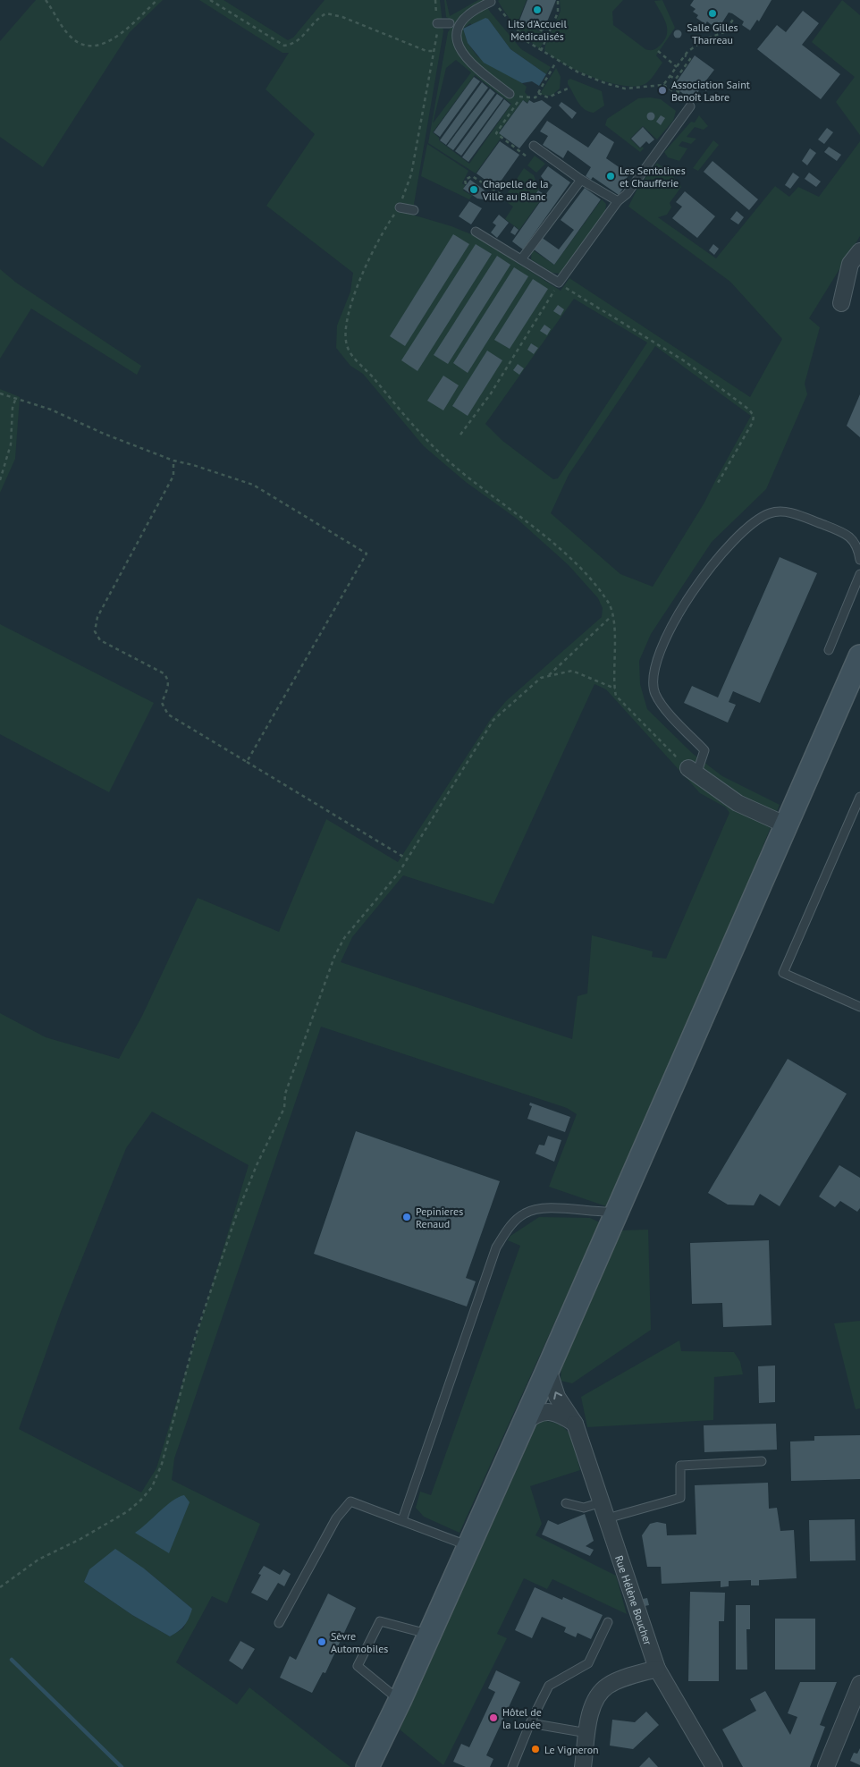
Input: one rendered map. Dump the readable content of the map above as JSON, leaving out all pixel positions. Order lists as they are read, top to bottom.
{
  "streets": {
    "street": ["Rue Hélène Boucher"]
  },
  "places": [
    "Lits d'Accueil Médicalisés",
    "Salle Gilles Tharreau",
    "Association Saint Benoît Labre",
    "Les Sentolines et Chaufferie",
    "Chapelle de la Ville au Blanc",
    "Pepinieres Renaud",
    "Sèvre Automobiles",
    "Hôtel de la Louée",
    "Le Vigneron"
  ]
}
